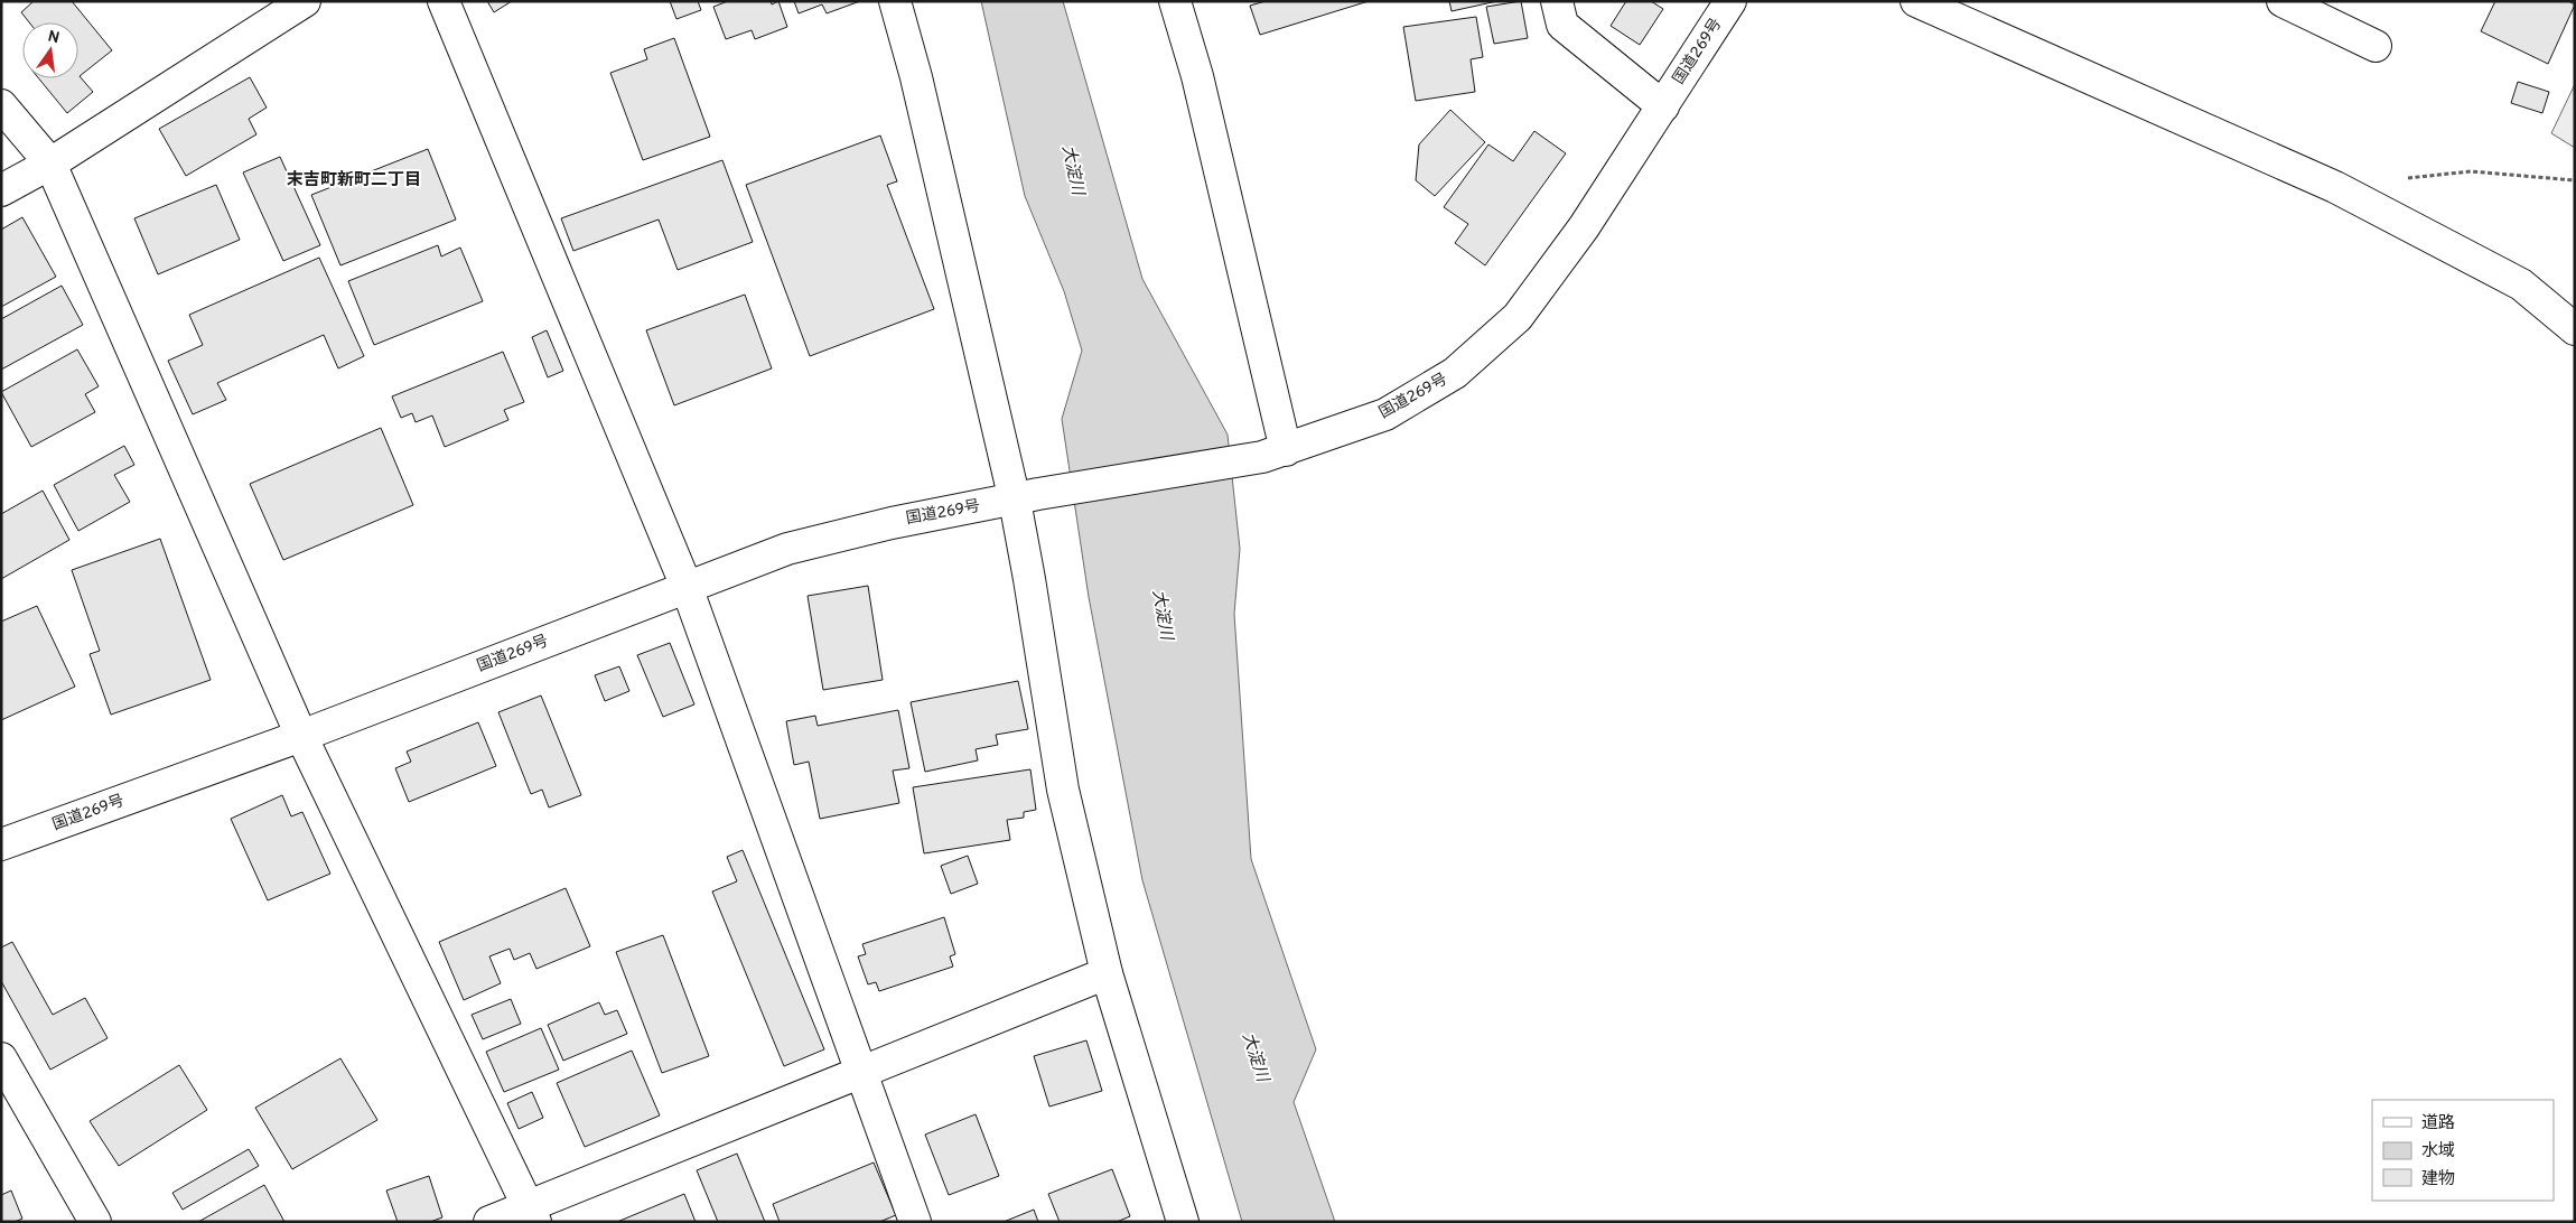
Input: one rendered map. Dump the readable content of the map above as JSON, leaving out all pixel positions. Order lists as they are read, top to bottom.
{
  "streets": {
    "main road": ["国道269号"]
  },
  "districts": ["末吉町新町二丁目"],
  "water": ["大淀川"],
  "legend": ["道路", "水域", "建物"],
  "north": "top"
}
